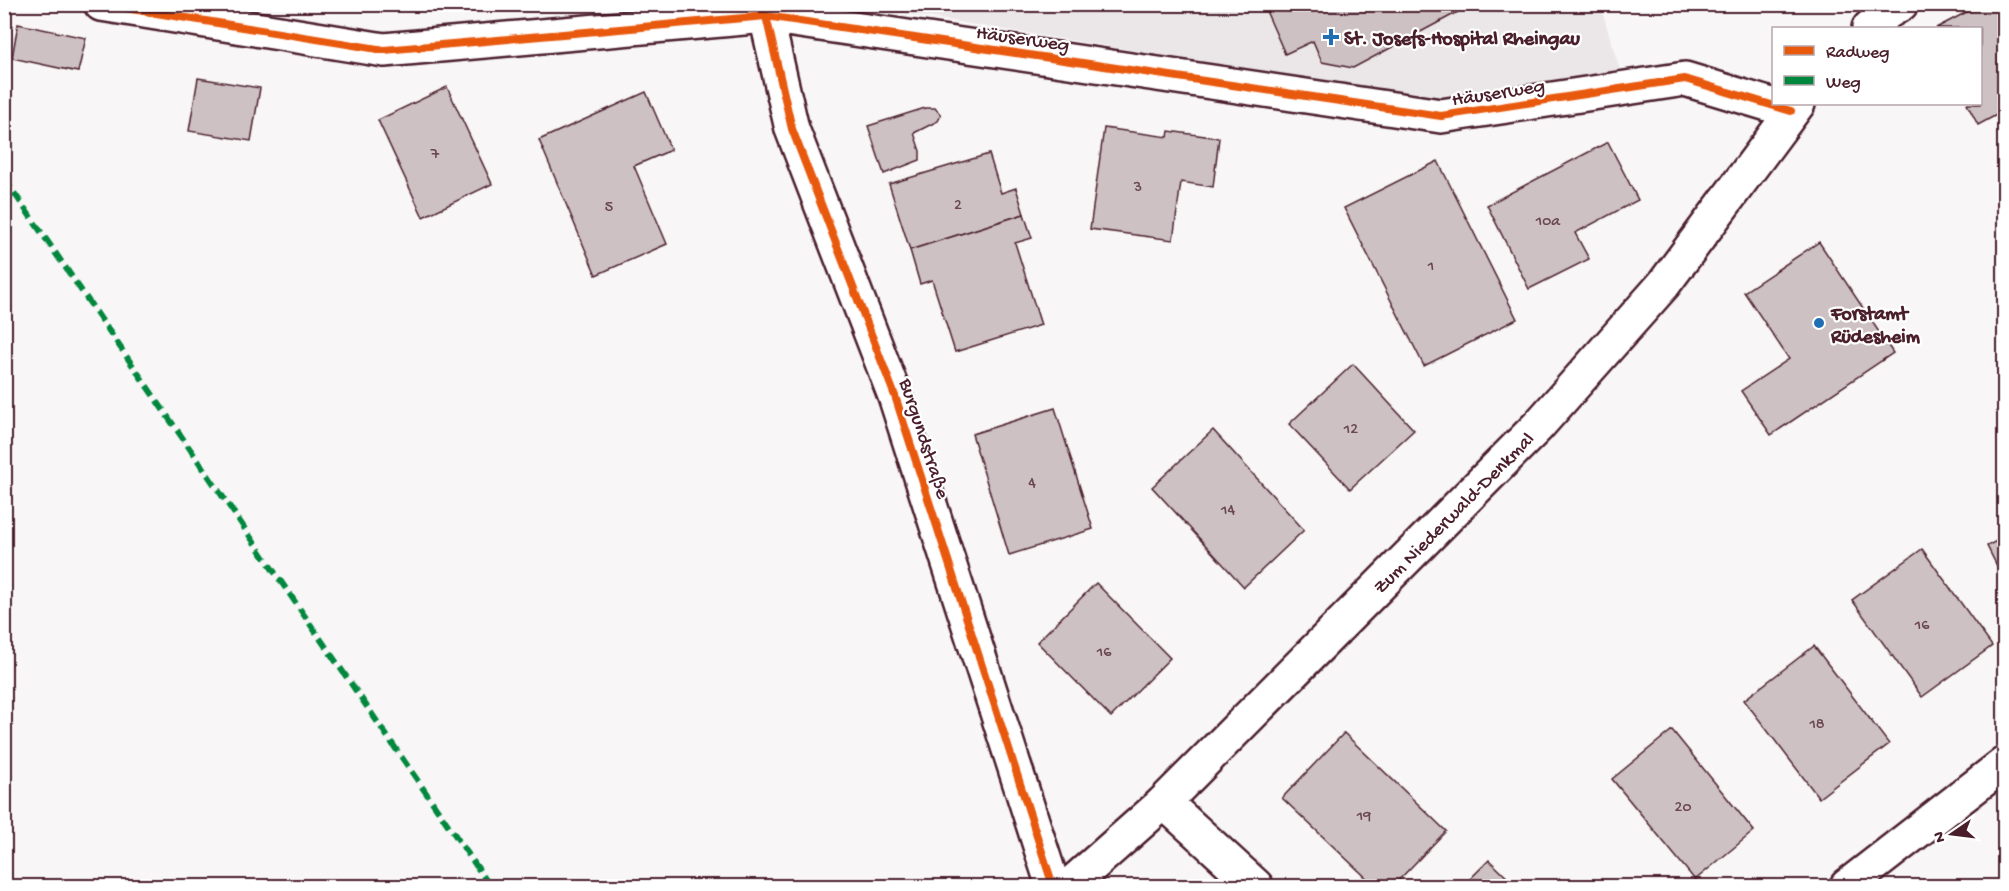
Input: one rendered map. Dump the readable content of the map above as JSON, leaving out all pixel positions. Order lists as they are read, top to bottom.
{
  "streets": {
    "street": ["Häuserweg", "Burgundstraße", "Zum Niederwald-Denkmal"]
  },
  "crossings": [
    ["Häuserweg", "Burgundstraße"]
  ],
  "places": {
    "health": ["St. Josefs-Hospital Rheingau"],
    "other": ["Forstamt Rüdesheim"]
  },
  "house_numbers": [
    "7",
    "3",
    "2",
    "5",
    "10a",
    "1",
    "12",
    "4",
    "14",
    "16",
    "16",
    "18",
    "20",
    "19"
  ],
  "legend": ["Radweg", "Weg"],
  "north": "left"
}
